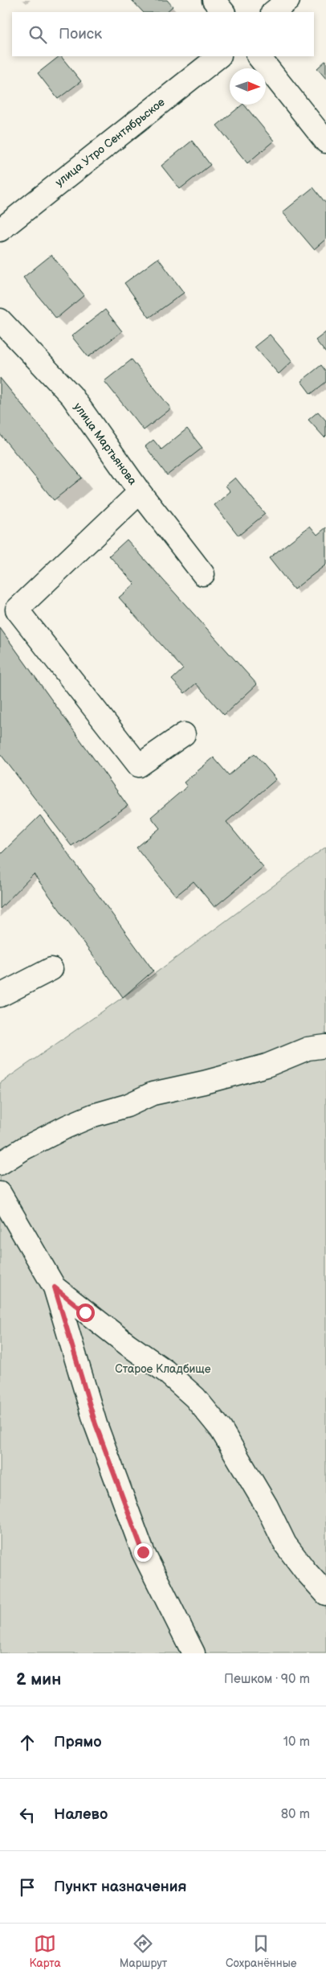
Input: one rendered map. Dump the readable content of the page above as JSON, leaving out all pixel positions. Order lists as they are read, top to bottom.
{
  "streets": {
    "street": ["улица Утро Сентябрьское", "улица Мартьянова"]
  },
  "parks": ["Старое Кладбище"],
  "north": "right",
  "page": {
    "search": "Поиск",
    "heading": ["2 мин", "Пешком · 90 m"],
    "list": [
      ["Прямо", "10 m"],
      ["Налево", "80 m"],
      "Пункт назначения"
    ],
    "nav": ["Карта", "Маршрут", "Сохранённые"]
  }
}
